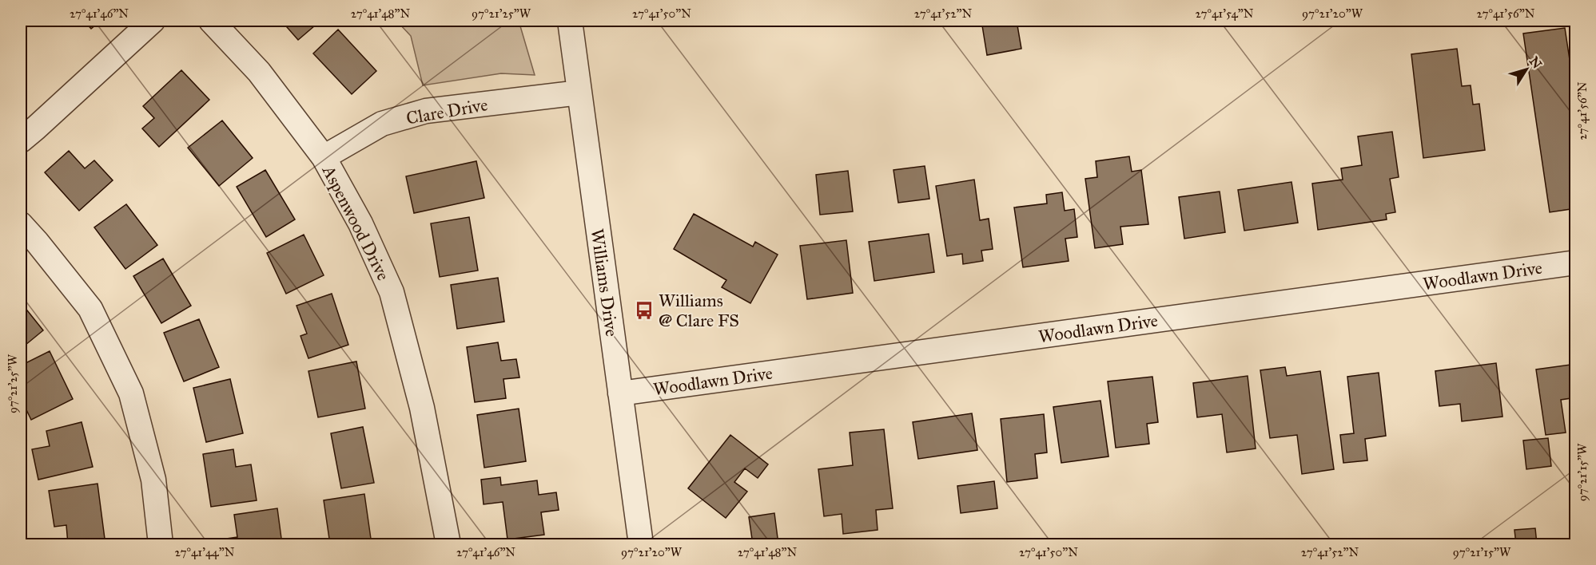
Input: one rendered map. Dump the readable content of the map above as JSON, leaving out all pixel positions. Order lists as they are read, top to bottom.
{
  "streets": {
    "street": [
      "Clare Drive",
      "Aspenwood Drive",
      "Woodlawn Drive",
      "Williams Drive"
    ]
  },
  "crossings": [
    ["Clare Drive", "Aspenwood Drive"],
    ["Clare Drive", "Williams Drive"],
    ["Woodlawn Drive", "Williams Drive"]
  ],
  "places": {
    "bus stop": ["Williams @ Clare FS"]
  },
  "north": "top right",
  "coordinates": [
    "27°41'46\"N",
    "27°41'48\"N",
    "97°21'25\"W",
    "27°41'50\"N",
    "27°41'52\"N",
    "27°41'54\"N",
    "97°21'20\"W",
    "27°41'56\"N",
    "97°21'15\"W",
    "27°41'44\"N"
  ]
}
